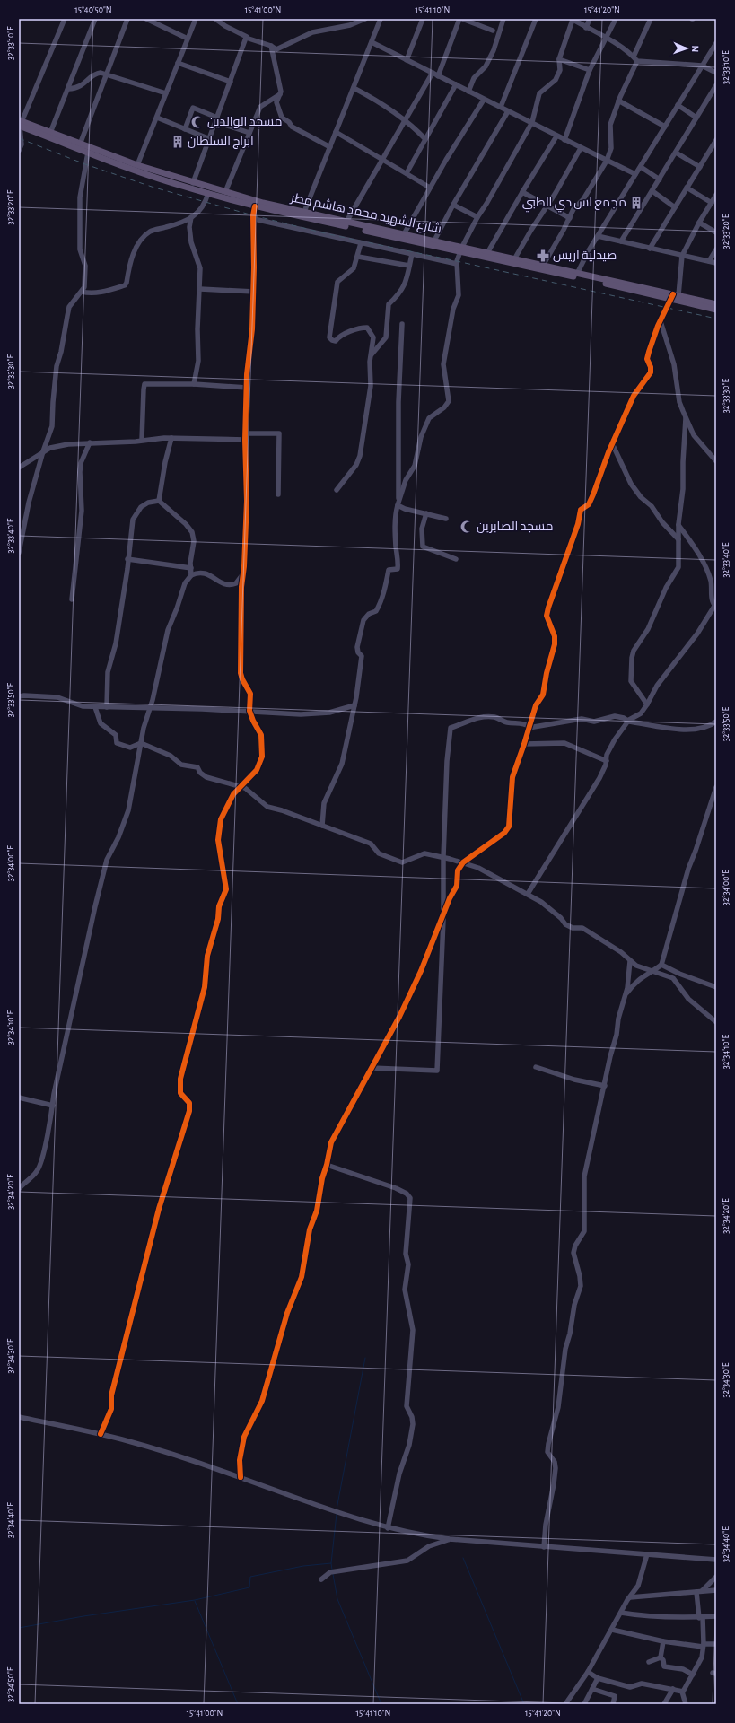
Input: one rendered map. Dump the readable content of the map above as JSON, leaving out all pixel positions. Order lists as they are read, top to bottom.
{
  "streets": {
    "main road": ["شارع الشهيد محمد هاشم مطر"]
  },
  "places": {
    "mosque": ["مسجد الوالدين", "مسجد الصابرين"],
    "building": ["ابراج السلطان", "مجمع اس دي الطبي"],
    "pharmacy": ["صيدلية اريس"]
  },
  "north": "right",
  "coordinates": [
    "15°40'50\"N",
    "15°41'00\"N",
    "15°41'10\"N",
    "15°41'20\"N",
    "32°33'10\"E",
    "32°33'20\"E",
    "32°33'30\"E",
    "32°33'40\"E",
    "32°33'50\"E",
    "32°34'00\"E",
    "32°34'10\"E",
    "32°34'20\"E",
    "32°34'30\"E",
    "32°34'40\"E",
    "32°34'50\"E"
  ]
}
